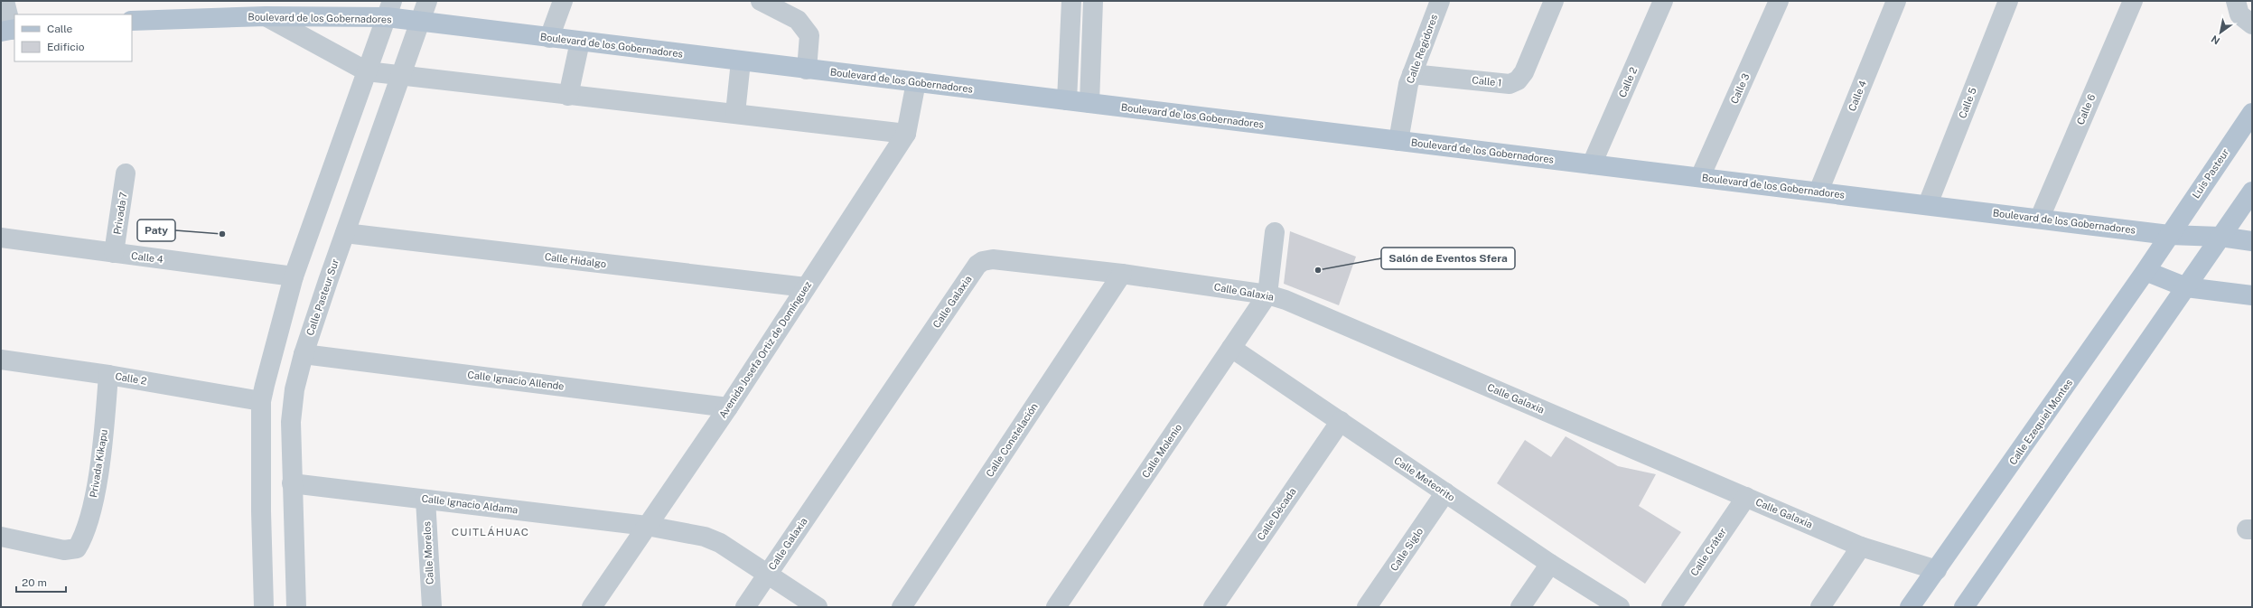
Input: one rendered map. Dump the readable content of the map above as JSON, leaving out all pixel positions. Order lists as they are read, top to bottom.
{
  "streets": {
    "main road": ["Boulevard de los Gobernadores", "Luis Pasteur", "Calle Ezequiel Montes"],
    "street": [
      "Calle Regidores",
      "Calle 1",
      "Calle 2",
      "Calle 3",
      "Calle 4",
      "Calle 5",
      "Calle 6",
      "Privada 7",
      "Calle Hidalgo",
      "Calle Galaxia",
      "Calle Pasteur Sur",
      "Avenida Josefa Ortiz de Domínguez",
      "Calle Ignacio Allende",
      "Calle Constelación",
      "Calle Molenio",
      "Privada Kikapu",
      "Calle Meteorito",
      "Calle Ignacio Aldama",
      "Calle Década",
      "Calle Siglo",
      "Calle Cráter",
      "Calle Morelos"
    ]
  },
  "crossings": [
    ["Boulevard de los Gobernadores", "Calle Regidores"],
    ["Boulevard de los Gobernadores", "Calle 2"],
    ["Boulevard de los Gobernadores", "Calle 3"],
    ["Boulevard de los Gobernadores", "Calle 4"],
    ["Boulevard de los Gobernadores", "Calle 5"],
    ["Boulevard de los Gobernadores", "Calle 6"],
    ["Boulevard de los Gobernadores", "Luis Pasteur"],
    ["Boulevard de los Gobernadores", "Calle Pasteur Sur"],
    ["Boulevard de los Gobernadores", "Avenida Josefa Ortiz de Domínguez"],
    ["Boulevard de los Gobernadores", "Calle Ezequiel Montes"],
    ["Calle Regidores", "Calle 1"],
    ["Calle 2", "Privada Kikapu"],
    ["Calle 4", "Privada 7"],
    ["Luis Pasteur", "Calle Ezequiel Montes"],
    ["Calle Hidalgo", "Calle Pasteur Sur"],
    ["Calle Hidalgo", "Avenida Josefa Ortiz de Domínguez"],
    ["Calle Galaxia", "Calle Ezequiel Montes"],
    ["Calle Galaxia", "Calle Constelación"],
    ["Calle Galaxia", "Calle Molenio"],
    ["Calle Galaxia", "Calle Ignacio Aldama"],
    ["Calle Galaxia", "Calle Cráter"],
    ["Calle Pasteur Sur", "Calle Ignacio Allende"],
    ["Calle Pasteur Sur", "Calle Ignacio Aldama"],
    ["Avenida Josefa Ortiz de Domínguez", "Calle Ignacio Allende"],
    ["Avenida Josefa Ortiz de Domínguez", "Calle Ignacio Aldama"],
    ["Calle Molenio", "Calle Meteorito"],
    ["Calle Meteorito", "Calle Década"],
    ["Calle Meteorito", "Calle Siglo"],
    ["Calle Ignacio Aldama", "Calle Morelos"]
  ],
  "districts": ["CUITLÁHUAC"],
  "places": ["Paty", "Salón de Eventos Sfera"],
  "legend": ["Calle", "Edificio"],
  "scale_bar": "20 m",
  "north": "bottom left"
}
